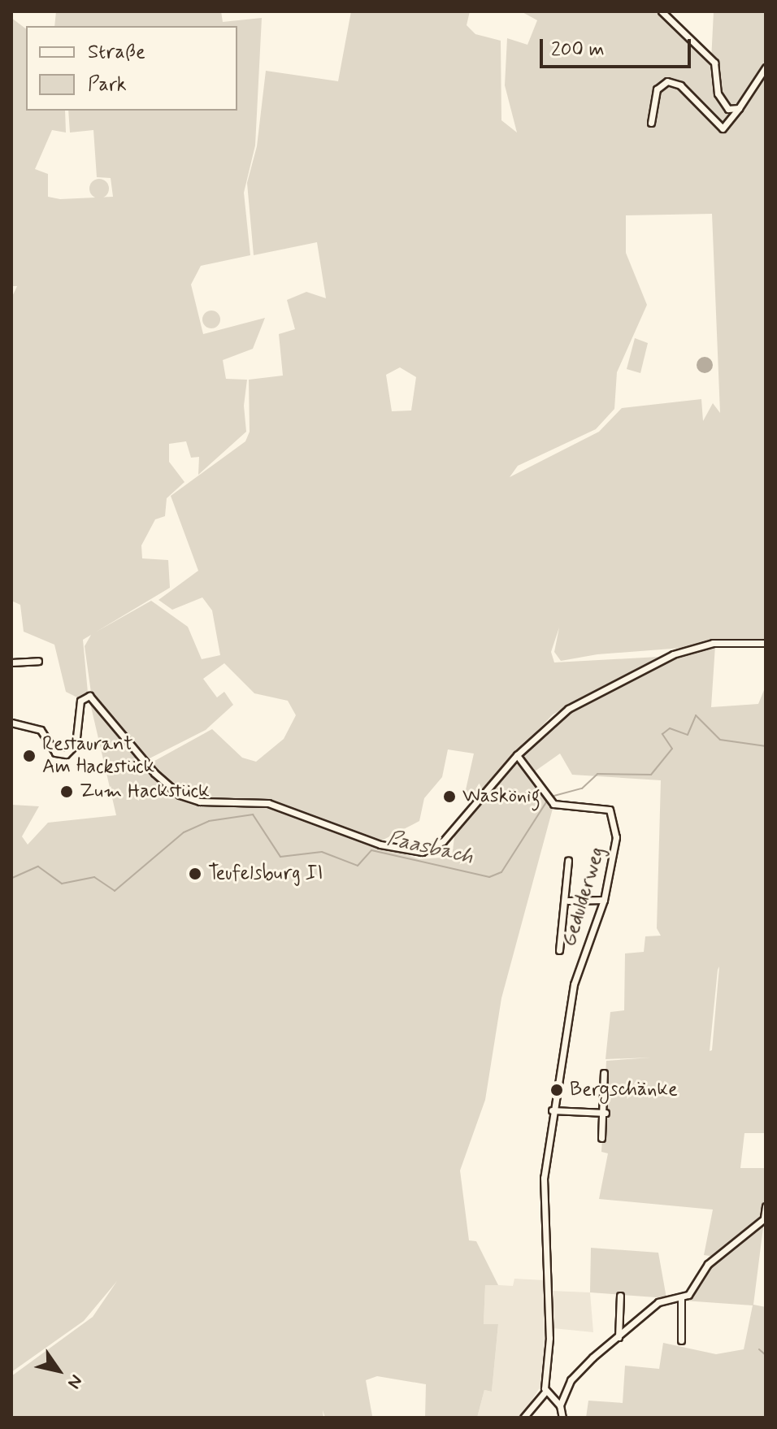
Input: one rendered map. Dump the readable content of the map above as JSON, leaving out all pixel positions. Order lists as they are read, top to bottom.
{
  "streets": {
    "street": ["Gedulderweg"]
  },
  "water": ["Paasbach"],
  "places": [
    "Restaurant Am Hackstück",
    "Zum Hackstück",
    "Waskönig",
    "Teufelsburg II",
    "Bergschänke"
  ],
  "legend": ["Straße", "Park"],
  "scale_bar": "200 m",
  "north": "bottom right"
}
